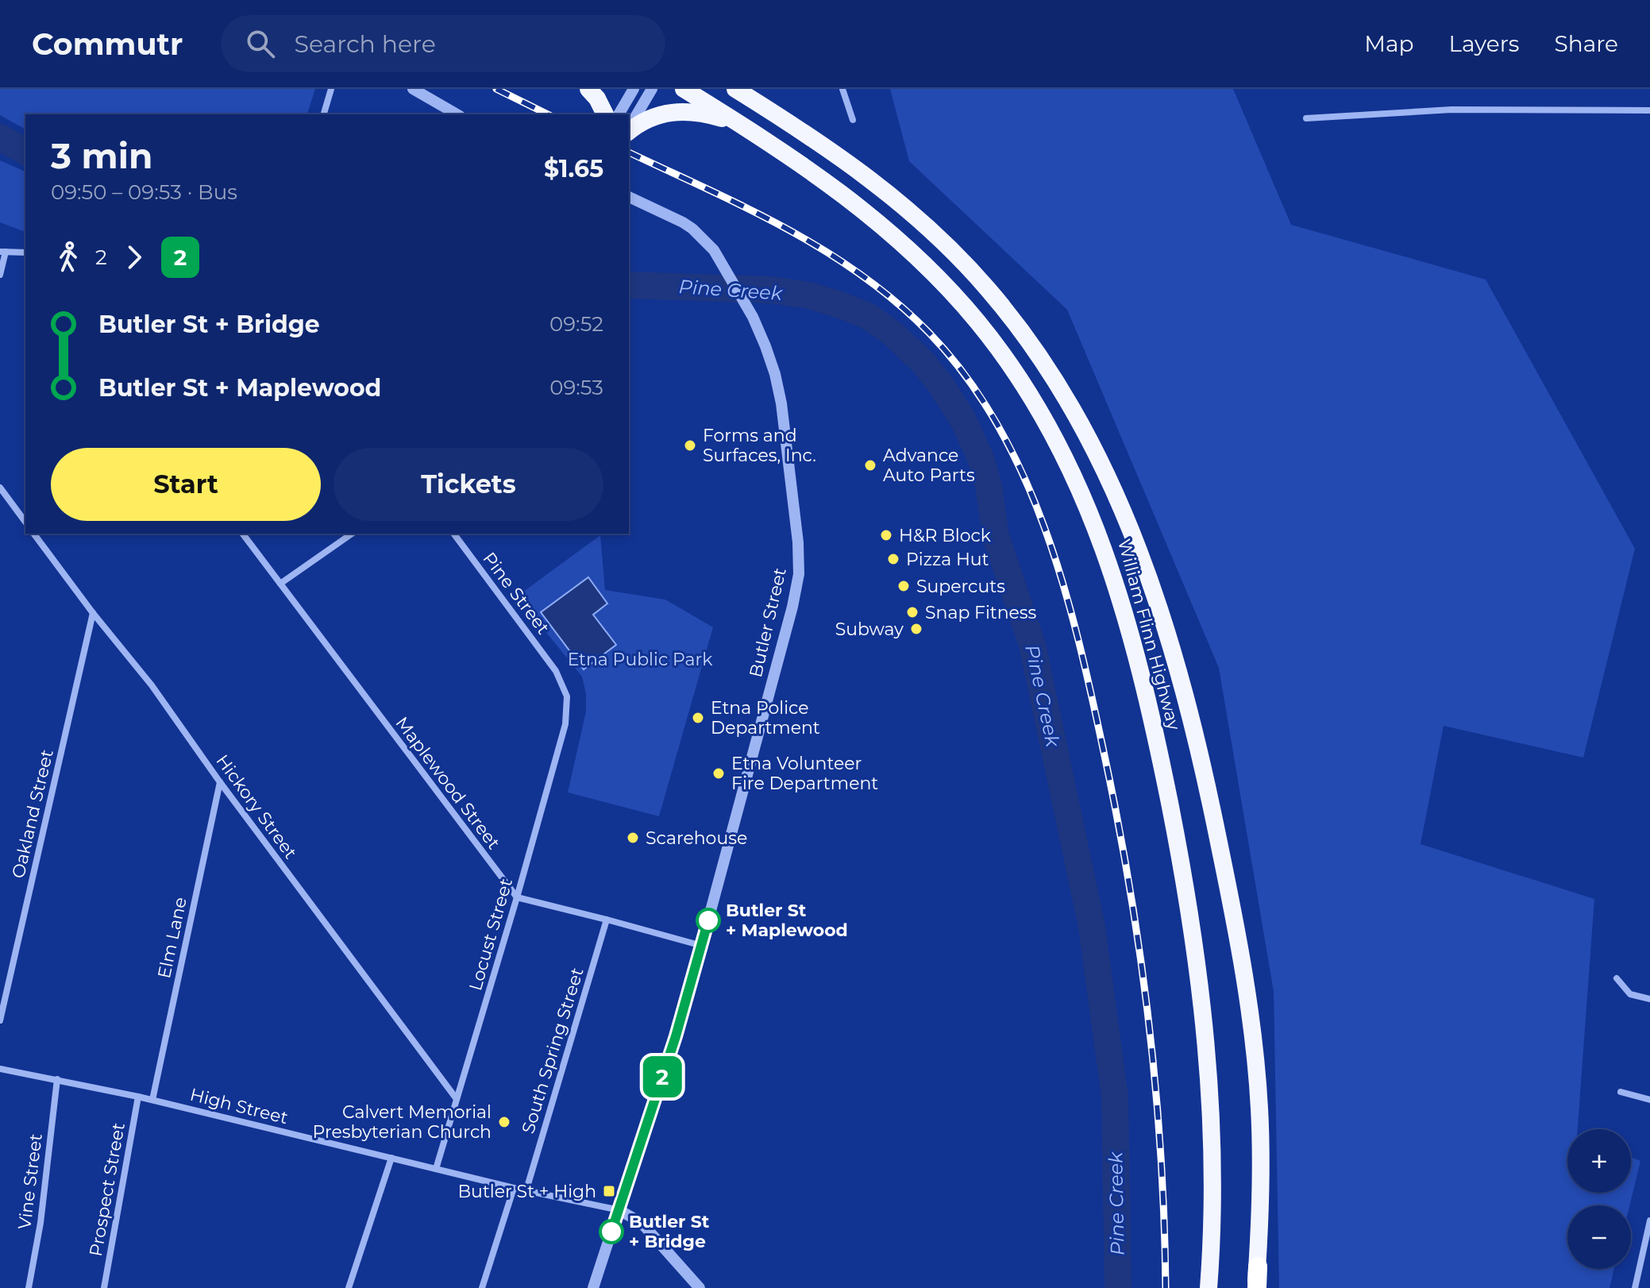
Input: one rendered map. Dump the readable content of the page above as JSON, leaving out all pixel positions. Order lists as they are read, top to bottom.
{
  "streets": {
    "highway": ["William Flinn Highway"],
    "street": [
      "Pine Street",
      "Butler Street",
      "Maplewood Street",
      "Hickory Street",
      "Oakland Street",
      "Locust Street",
      "Elm Lane",
      "South Spring Street",
      "High Street",
      "Vine Street",
      "Prospect Street"
    ]
  },
  "crossings": [
    ["Pine Street", "Locust Street"],
    ["Butler Street", "High Street"],
    ["Maplewood Street", "Locust Street"],
    ["Hickory Street", "Oakland Street"],
    ["Hickory Street", "Locust Street"],
    ["Hickory Street", "Elm Lane"],
    ["Locust Street", "High Street"],
    ["Elm Lane", "High Street"],
    ["South Spring Street", "High Street"],
    ["High Street", "Vine Street"],
    ["High Street", "Prospect Street"]
  ],
  "water": ["Pine Creek"],
  "parks": ["Etna Public Park"],
  "places": {
    "other": [
      "Forms and Surfaces, Inc.",
      "Advance Auto Parts",
      "H&R Block",
      "Pizza Hut",
      "Supercuts",
      "Snap Fitness",
      "Subway",
      "Etna Police Department",
      "Etna Volunteer Fire Department",
      "Scarehouse",
      "Butler St + Maplewood",
      "Calvert Memorial Presbyterian Church",
      "Butler St + Bridge"
    ],
    "transit": ["Butler St + High"]
  },
  "lines": ["bus line 2"],
  "page": {
    "header": "Commutr",
    "search": "Search here",
    "nav": ["Map", "Layers", "Share"],
    "on_map": "2",
    "heading": ["3 min", "09:50 – 09:53 · Bus", "$1.65"],
    "legs": ["2", "2"],
    "list": [
      {
        "name": "Butler St + Bridge",
        "value": "09:52"
      },
      {
        "name": "Butler St + Maplewood",
        "value": "09:53"
      }
    ],
    "buttons": ["Start", "Tickets"],
    "map_buttons": ["+", "−"]
  }
}
